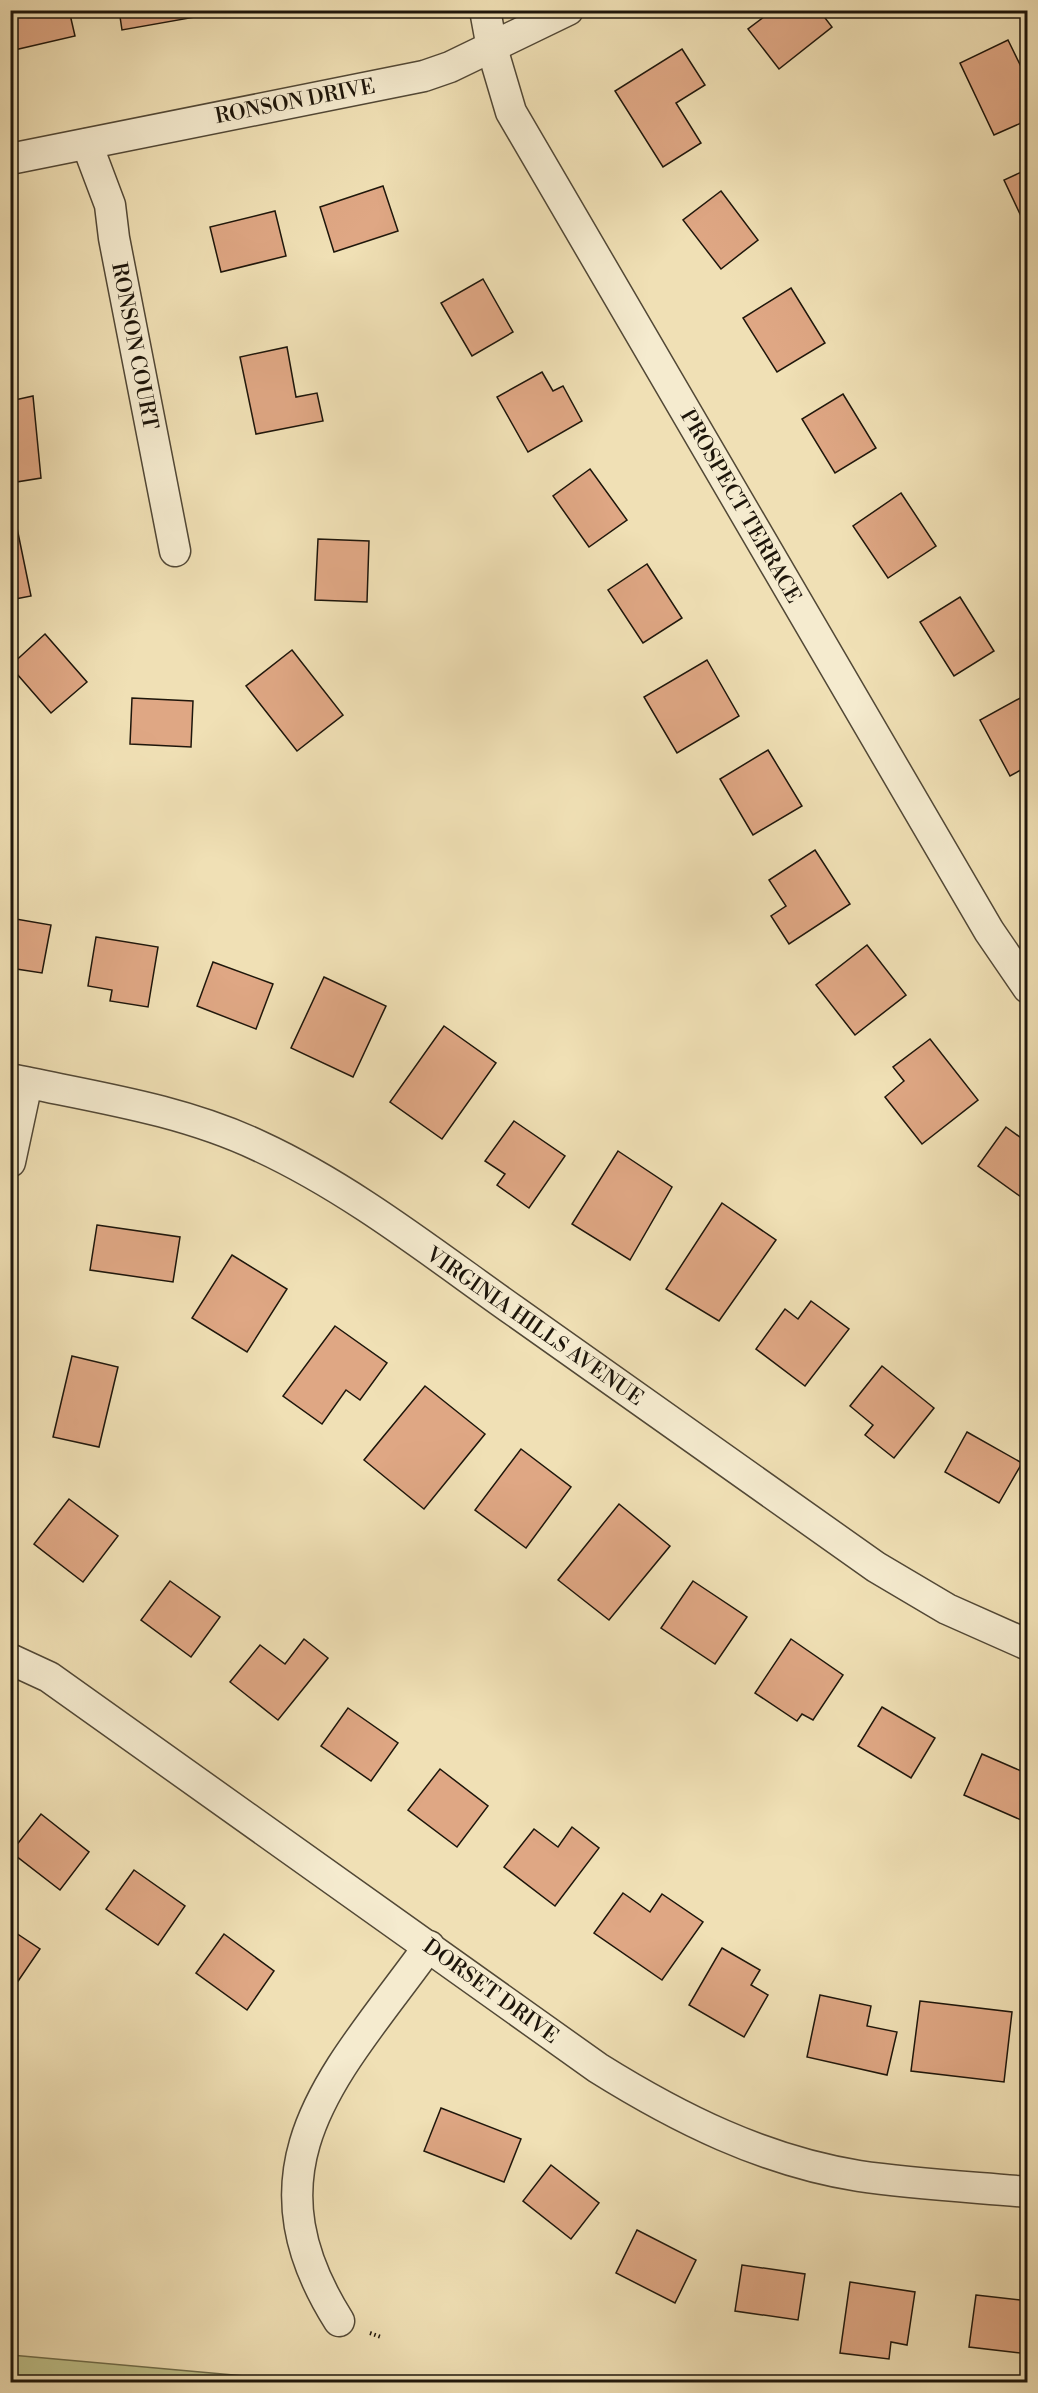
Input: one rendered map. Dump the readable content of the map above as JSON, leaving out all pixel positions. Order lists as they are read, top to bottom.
{
  "streets": {
    "street": [
      "RONSON DRIVE",
      "RONSON COURT",
      "PROSPECT TERRACE",
      "VIRGINIA HILLS AVENUE",
      "DORSET DRIVE"
    ]
  },
  "crossings": [
    ["RONSON DRIVE", "RONSON COURT"],
    ["RONSON DRIVE", "PROSPECT TERRACE"]
  ]
}
